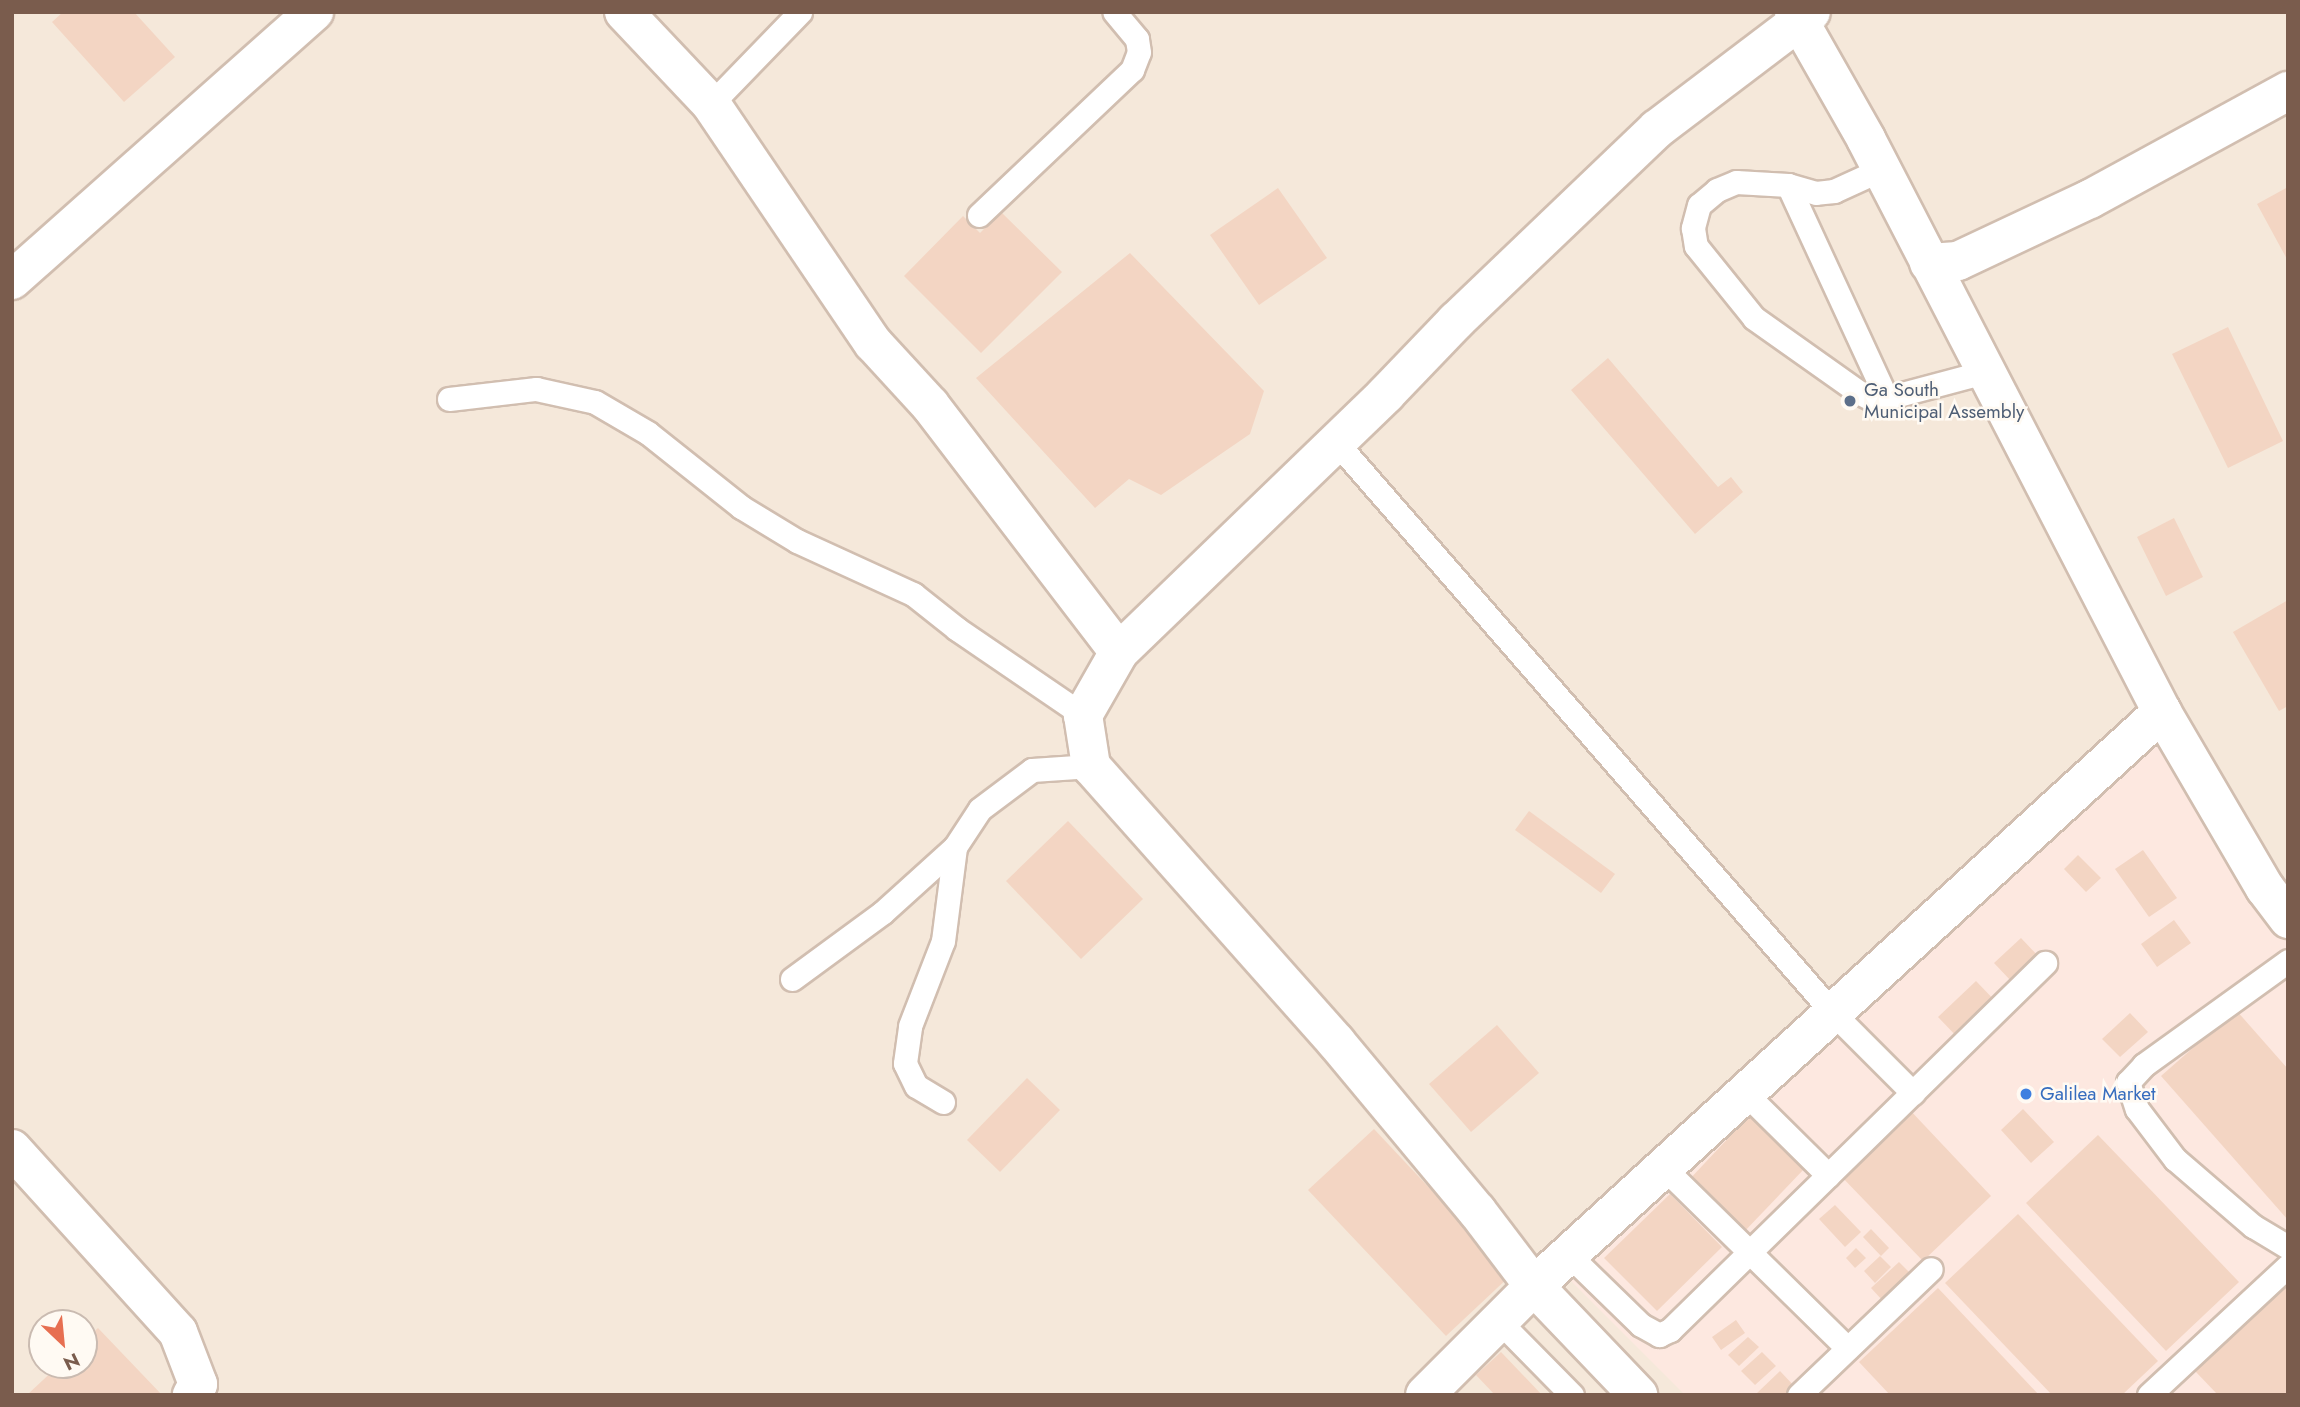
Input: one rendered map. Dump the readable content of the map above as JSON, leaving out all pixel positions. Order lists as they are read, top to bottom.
{
  "places": ["Ga South Municipal Assembly", "Galilea Market"],
  "north": "bottom right"
}
